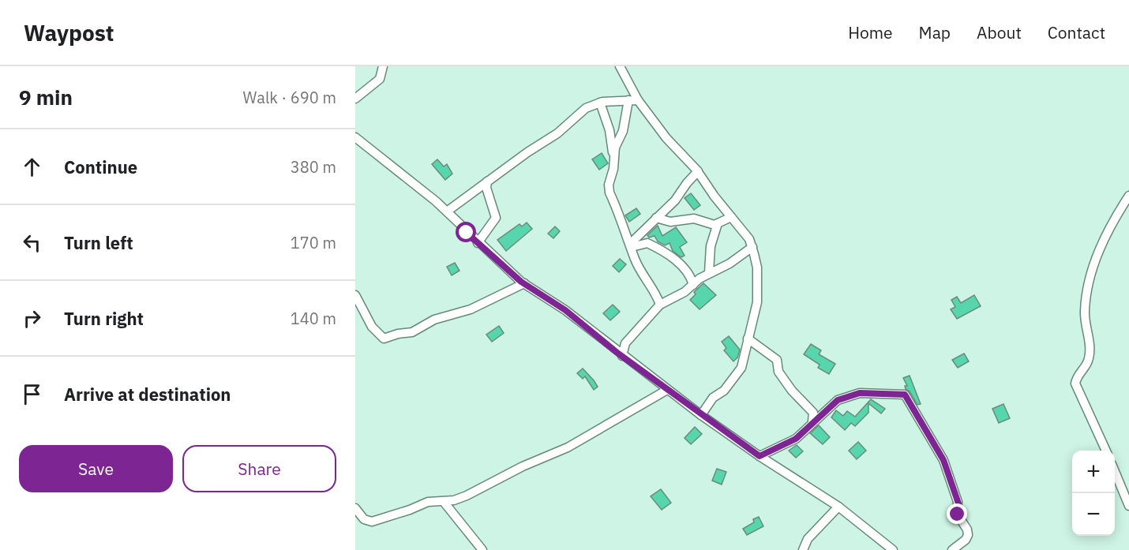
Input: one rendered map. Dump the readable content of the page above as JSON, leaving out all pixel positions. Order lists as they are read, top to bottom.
{
  "page": {
    "header": "Waypost",
    "nav": [
      "Home",
      "Map",
      "About",
      "Contact"
    ],
    "heading": ["9 min", "Walk · 690 m"],
    "list": [
      ["Continue", "380 m"],
      ["Turn left", "170 m"],
      ["Turn right", "140 m"],
      "Arrive at destination"
    ],
    "buttons": ["Save", "Share"],
    "map_buttons": ["+", "−"]
  }
}
